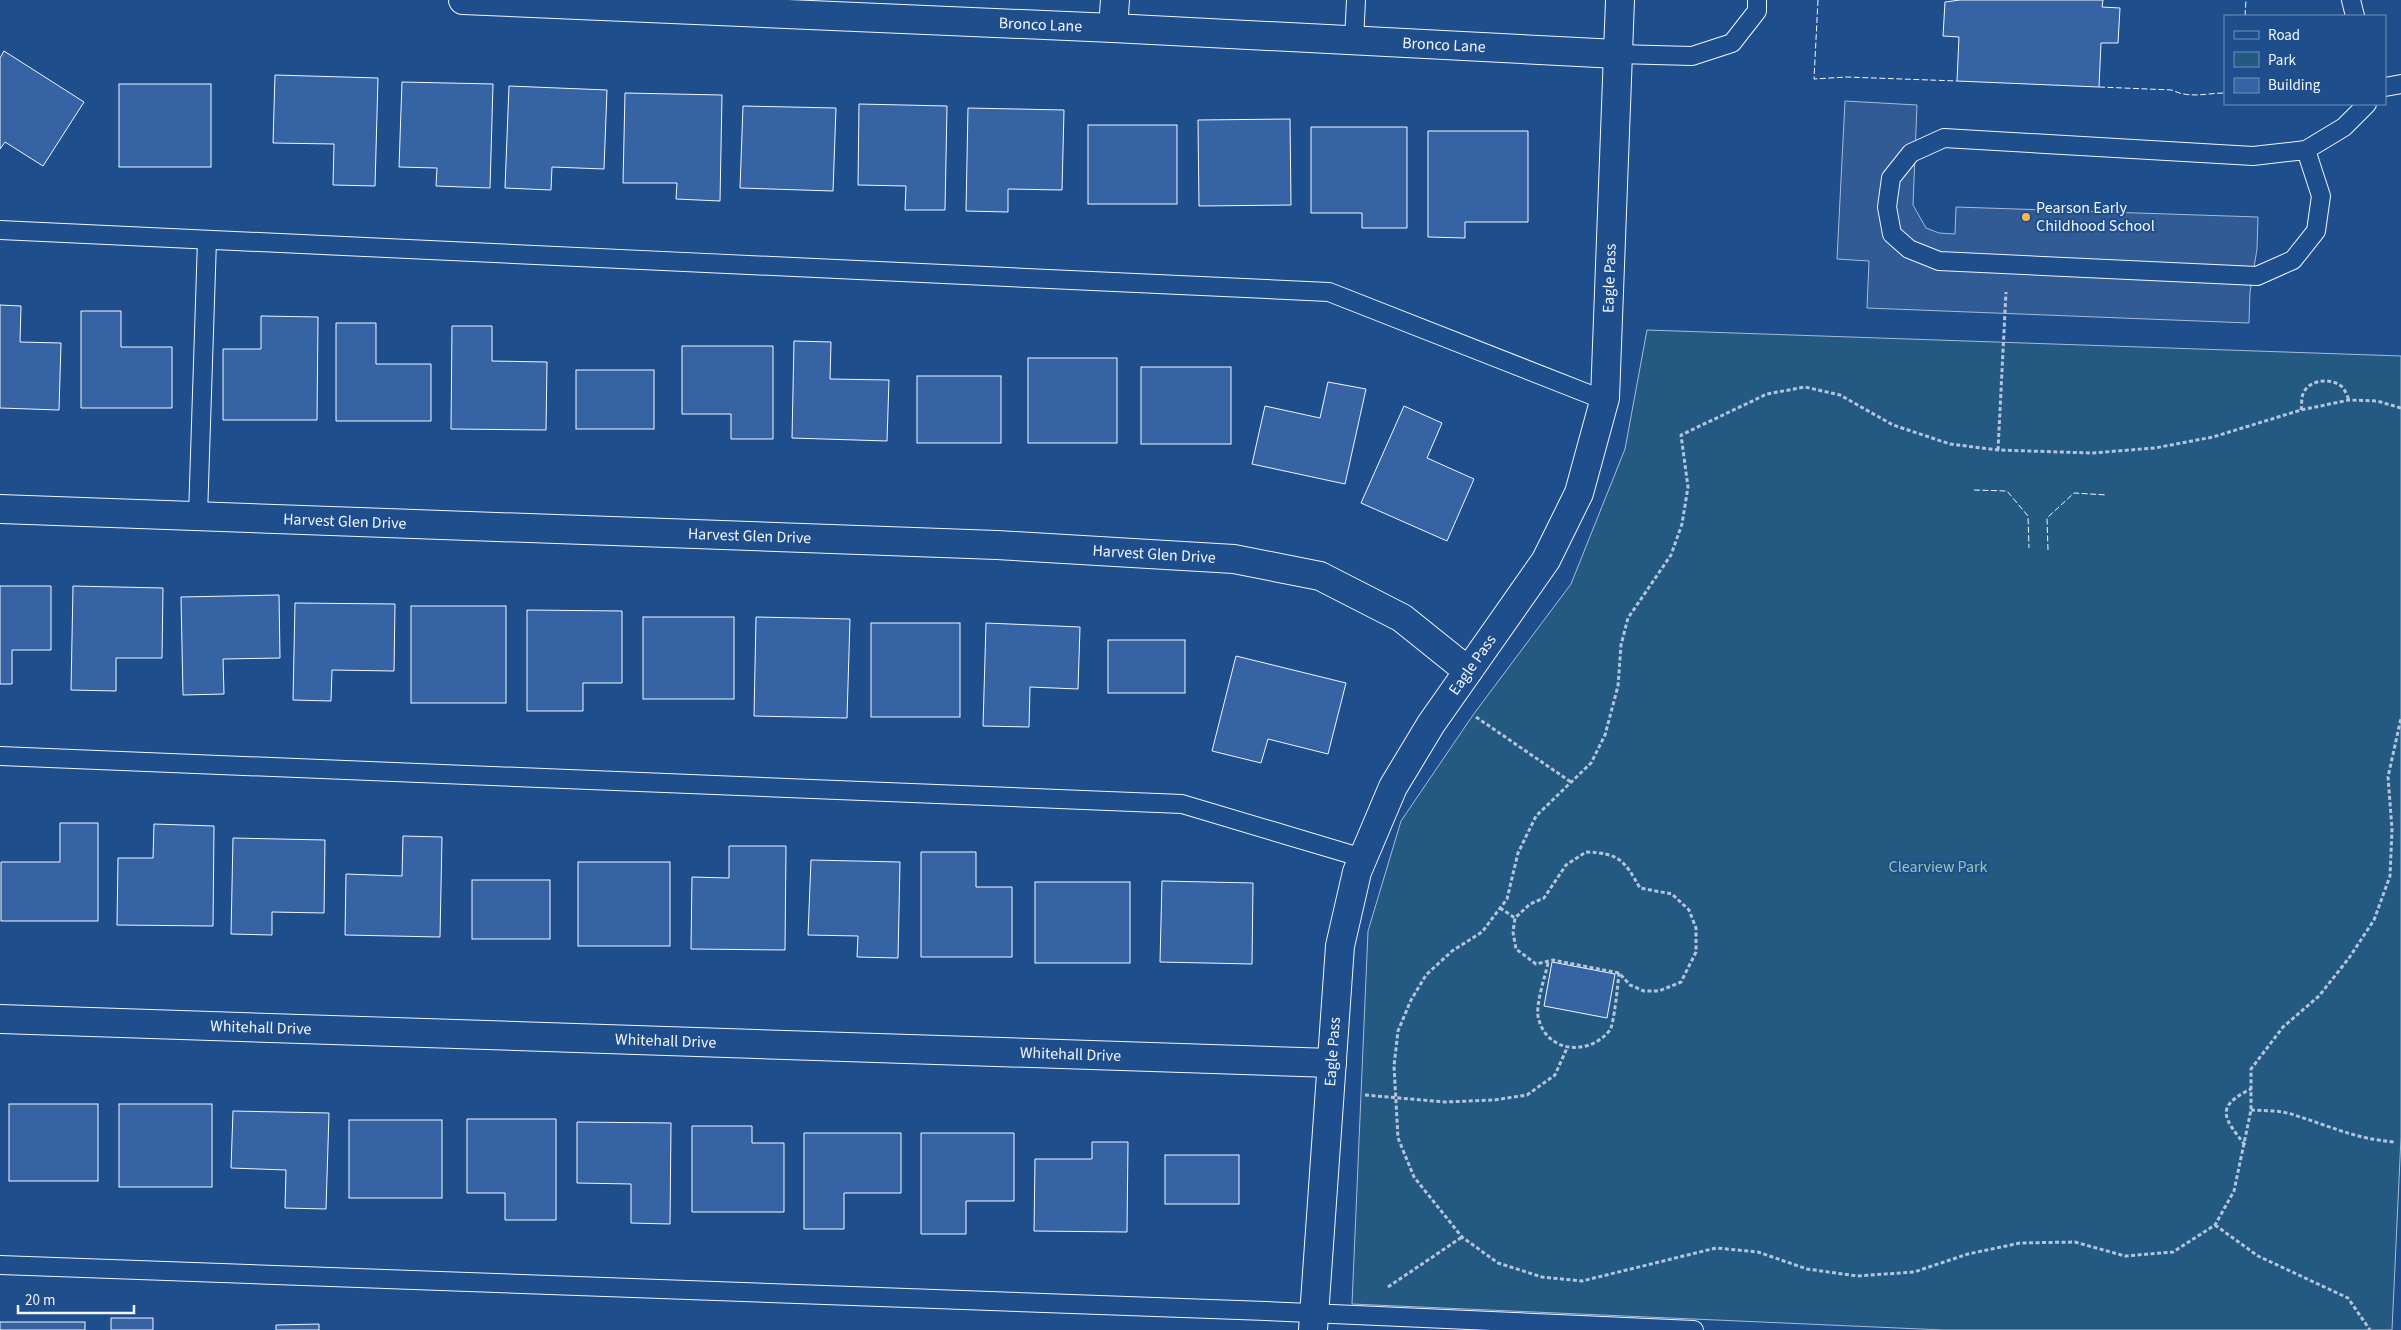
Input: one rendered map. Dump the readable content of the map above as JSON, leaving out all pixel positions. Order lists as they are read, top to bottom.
{
  "streets": {
    "street": [
      "Bronco Lane",
      "Eagle Pass",
      "Harvest Glen Drive",
      "Whitehall Drive"
    ]
  },
  "crossings": [
    ["Bronco Lane", "Eagle Pass"],
    ["Eagle Pass", "Harvest Glen Drive"],
    ["Eagle Pass", "Whitehall Drive"]
  ],
  "parks": ["Clearview Park"],
  "places": ["Pearson Early Childhood School"],
  "legend": ["Road", "Park", "Building"],
  "scale_bar": "20 m"
}
